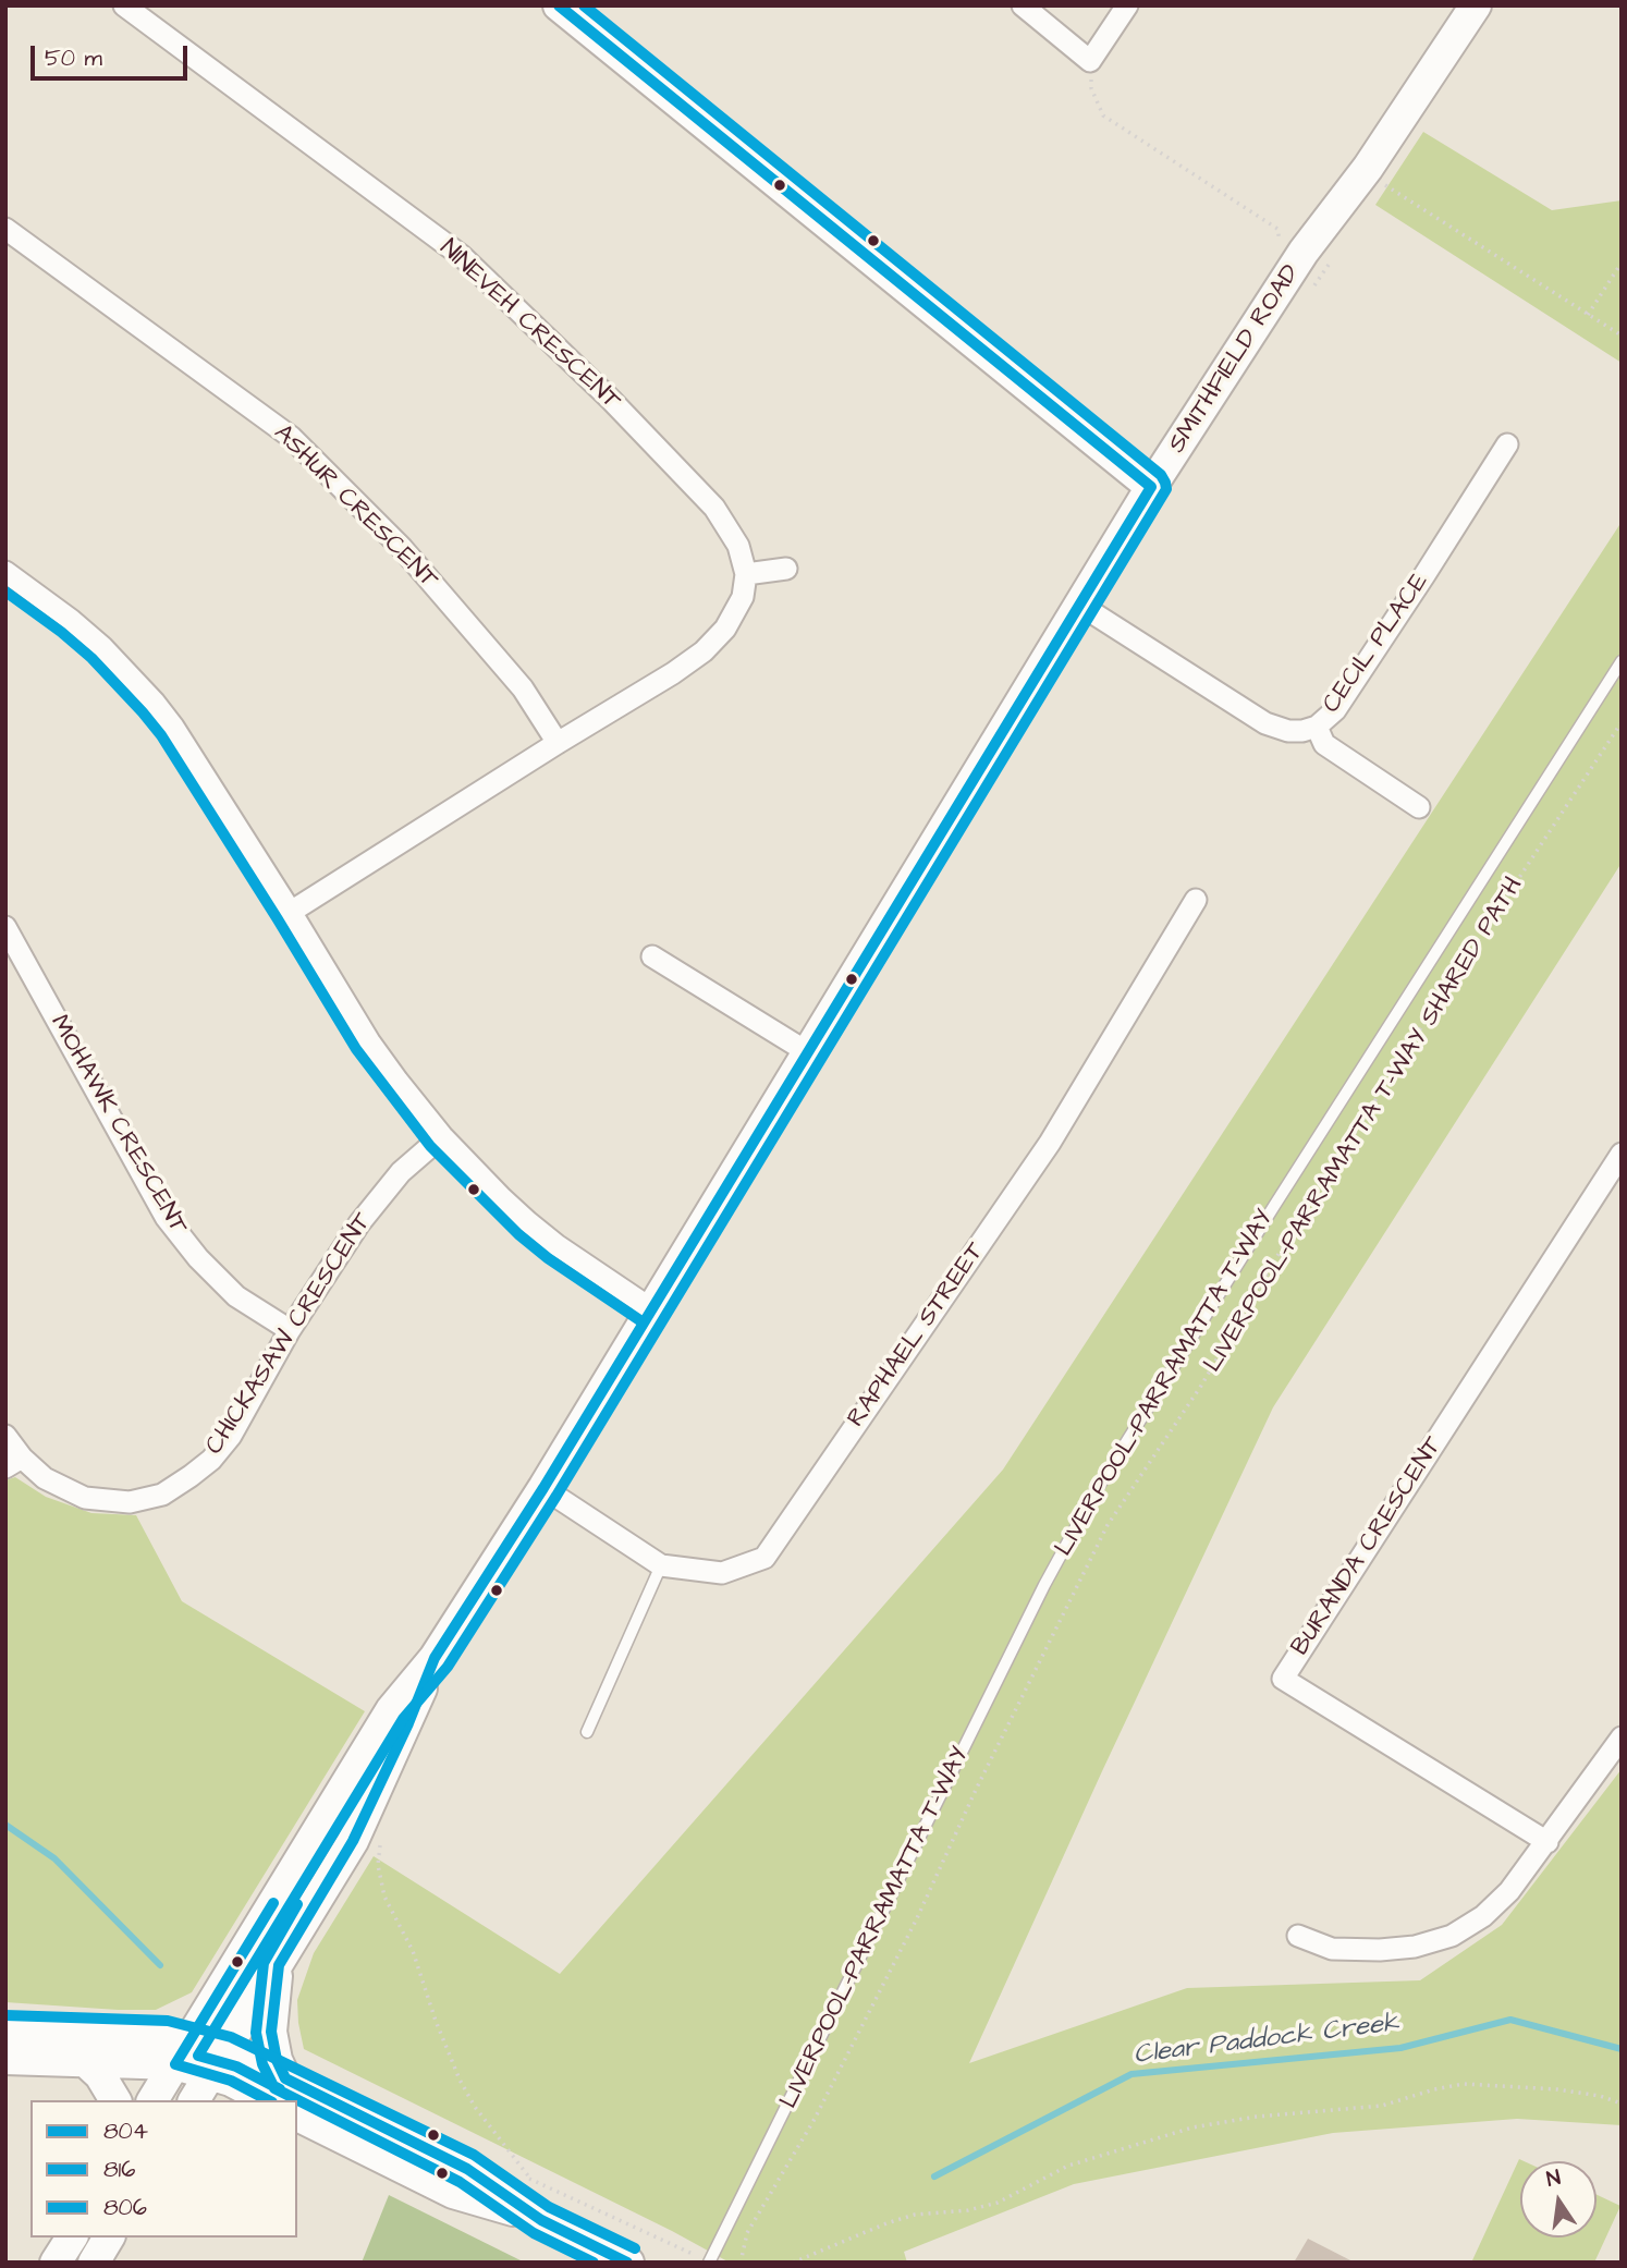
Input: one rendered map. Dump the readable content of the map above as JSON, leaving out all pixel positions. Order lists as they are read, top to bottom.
{
  "streets": {
    "main road": ["SMITHFIELD ROAD"],
    "street": [
      "NINEVEH CRESCENT",
      "ASHUR CRESCENT",
      "CECIL PLACE",
      "MOHAWK CRESCENT",
      "CHICKASAW CRESCENT",
      "RAPHAEL STREET",
      "BURANDA CRESCENT"
    ],
    "lane": ["LIVERPOOL–PARRAMATTA T-WAY"],
    "path": ["LIVERPOOL-PARRAMATTA T-WAY SHARED PATH"]
  },
  "crossings": [
    ["SMITHFIELD ROAD", "CECIL PLACE"],
    ["SMITHFIELD ROAD", "RAPHAEL STREET"],
    ["MOHAWK CRESCENT", "CHICKASAW CRESCENT"]
  ],
  "water": ["Clear Paddock Creek"],
  "lines": ["transit line 804", "transit line 816", "transit line 806"],
  "legend": ["804", "816", "806"],
  "scale_bar": "50 m",
  "north": "top"
}
